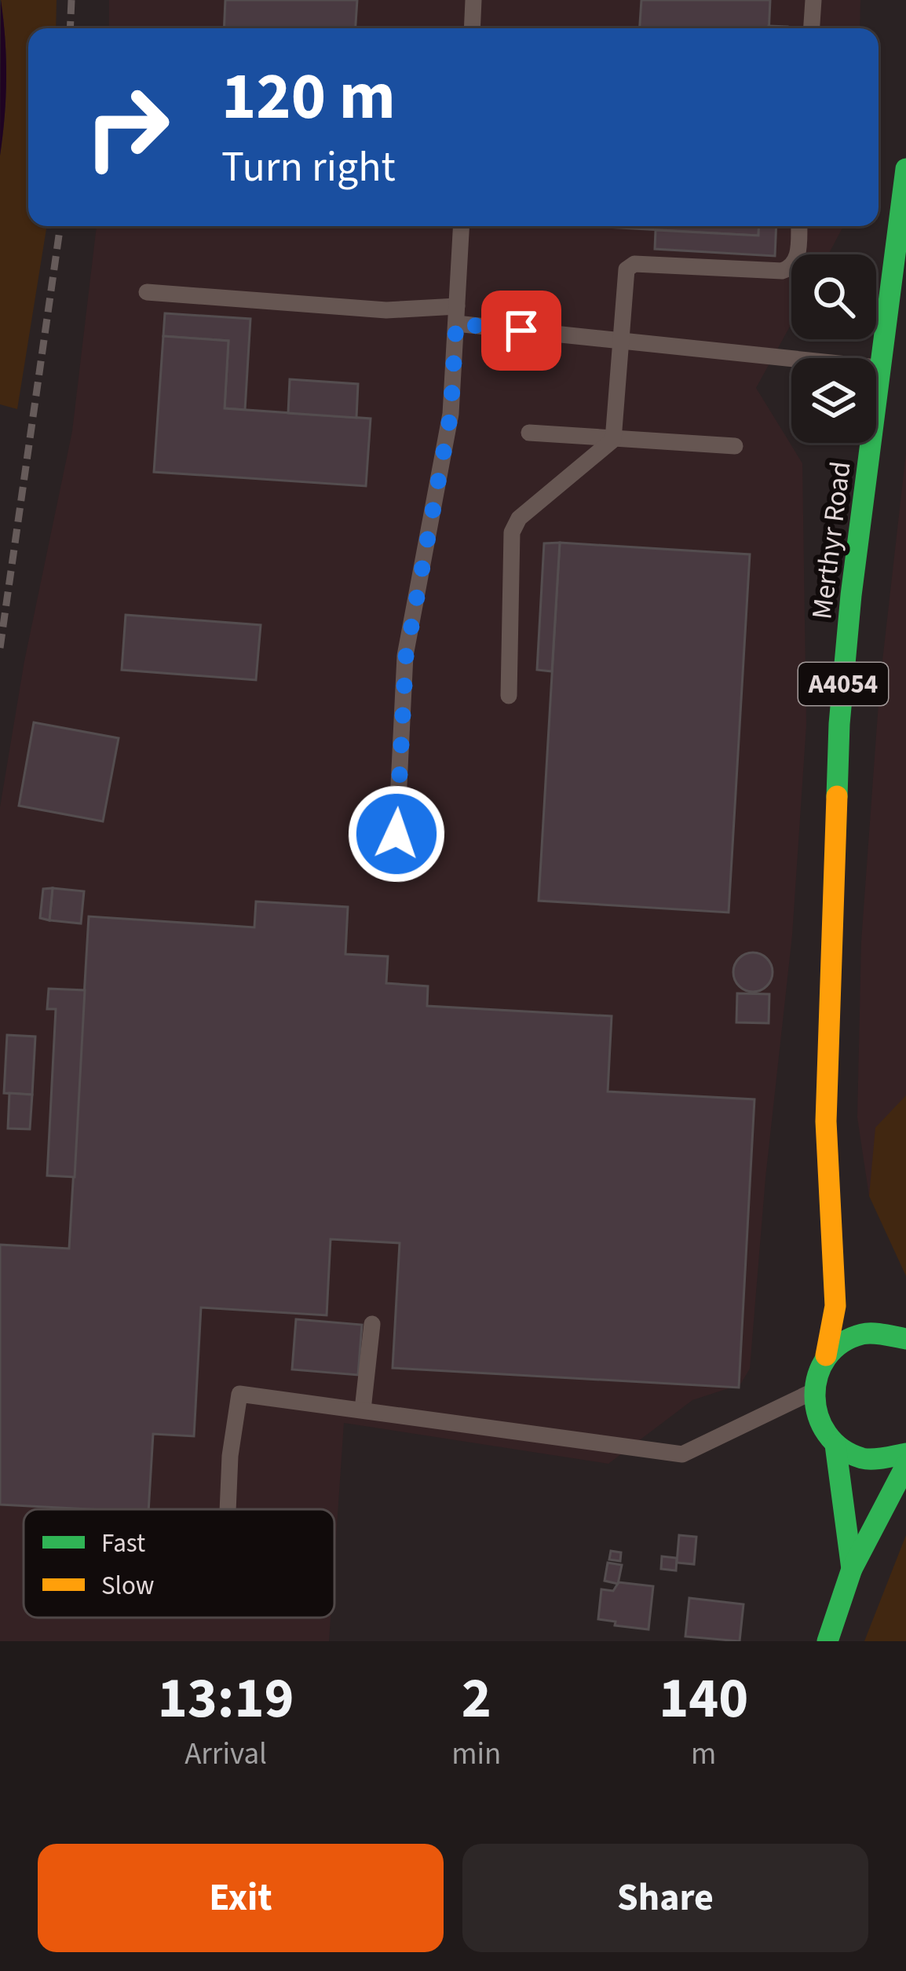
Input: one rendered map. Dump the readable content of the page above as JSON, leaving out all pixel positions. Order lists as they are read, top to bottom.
{
  "streets": {
    "main road": ["Merthyr Road", "A4054"]
  },
  "legend": ["Fast", "Slow"],
  "page": {
    "turn": ["120 m", "Turn right"],
    "eta": [
      "13:19",
      "Arrival",
      "2",
      "min",
      "140",
      "m"
    ],
    "buttons": ["Exit", "Share"]
  }
}
